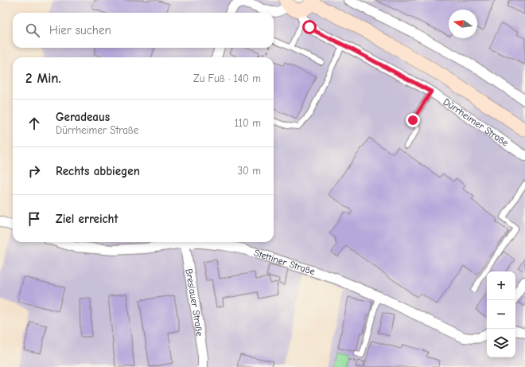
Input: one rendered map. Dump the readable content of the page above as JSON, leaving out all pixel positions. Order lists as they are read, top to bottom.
{
  "streets": {
    "main road": ["Dürrheimer Straße"],
    "street": ["Stettiner Straße", "Breslauer Straße"]
  },
  "north": "left",
  "page": {
    "search": "Hier suchen",
    "heading": ["2 Min.", "Zu Fuß · 140 m"],
    "list": [
      ["Geradeaus", "Dürrheimer Straße", "110 m"],
      ["Rechts abbiegen", "30 m"],
      "Ziel erreicht"
    ],
    "map_buttons": ["+", "−"]
  }
}
